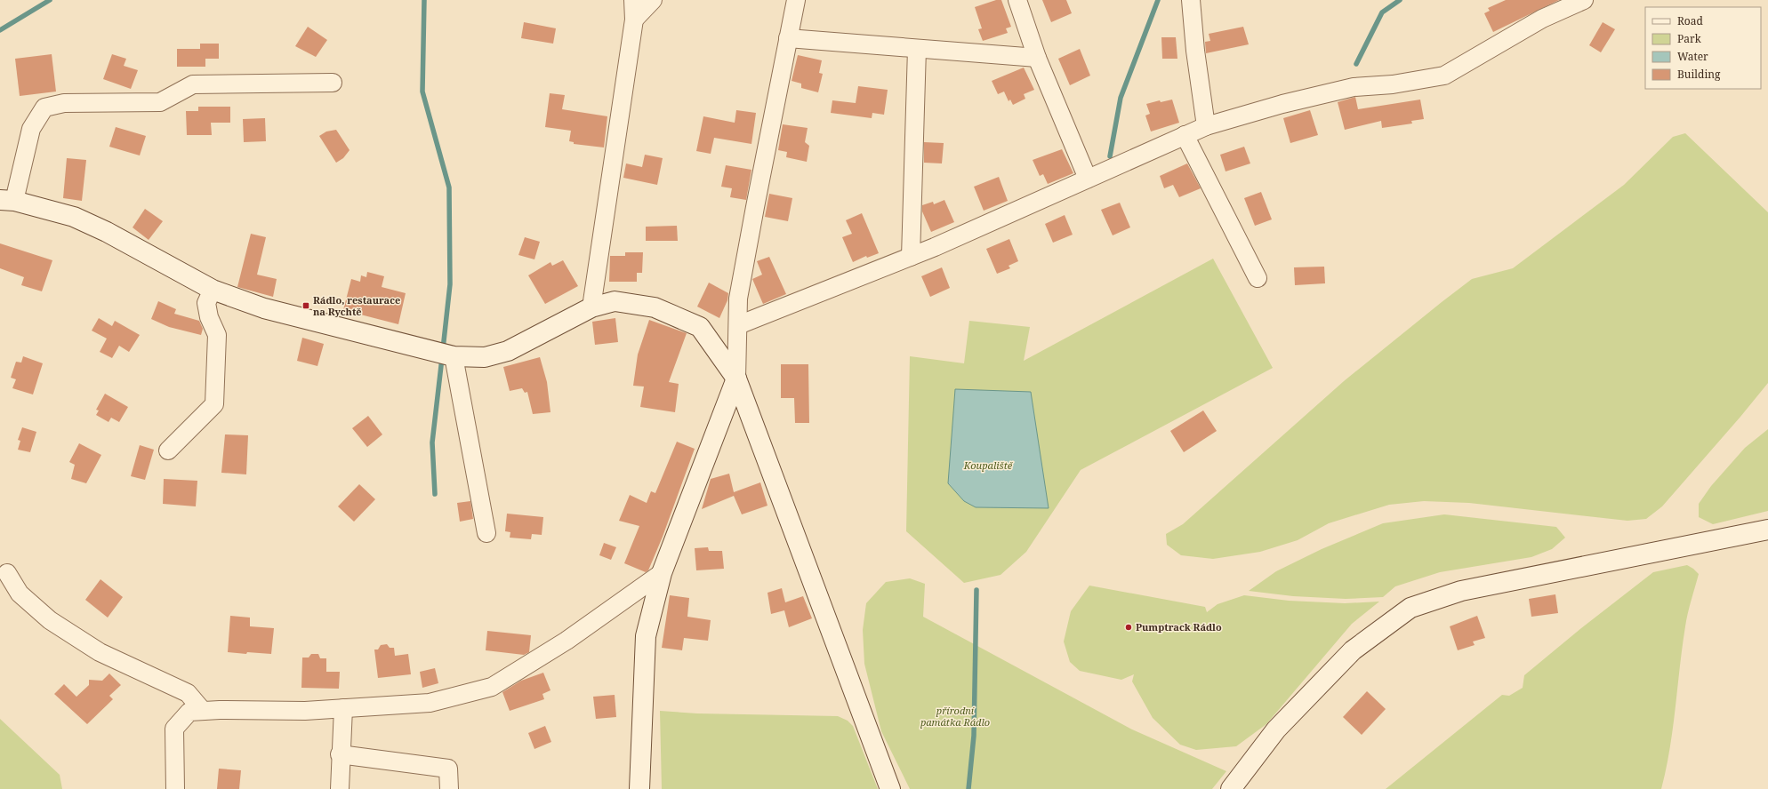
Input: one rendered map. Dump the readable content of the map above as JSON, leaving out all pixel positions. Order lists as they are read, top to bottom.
{
  "parks": ["Koupaliště", "přírodní památka Rádlo"],
  "places": {
    "transit": ["Rádlo, restaurace na Rychtě"],
    "other": ["Pumptrack Rádlo"]
  },
  "legend": [
    "Road",
    "Park",
    "Water",
    "Building"
  ]
}
